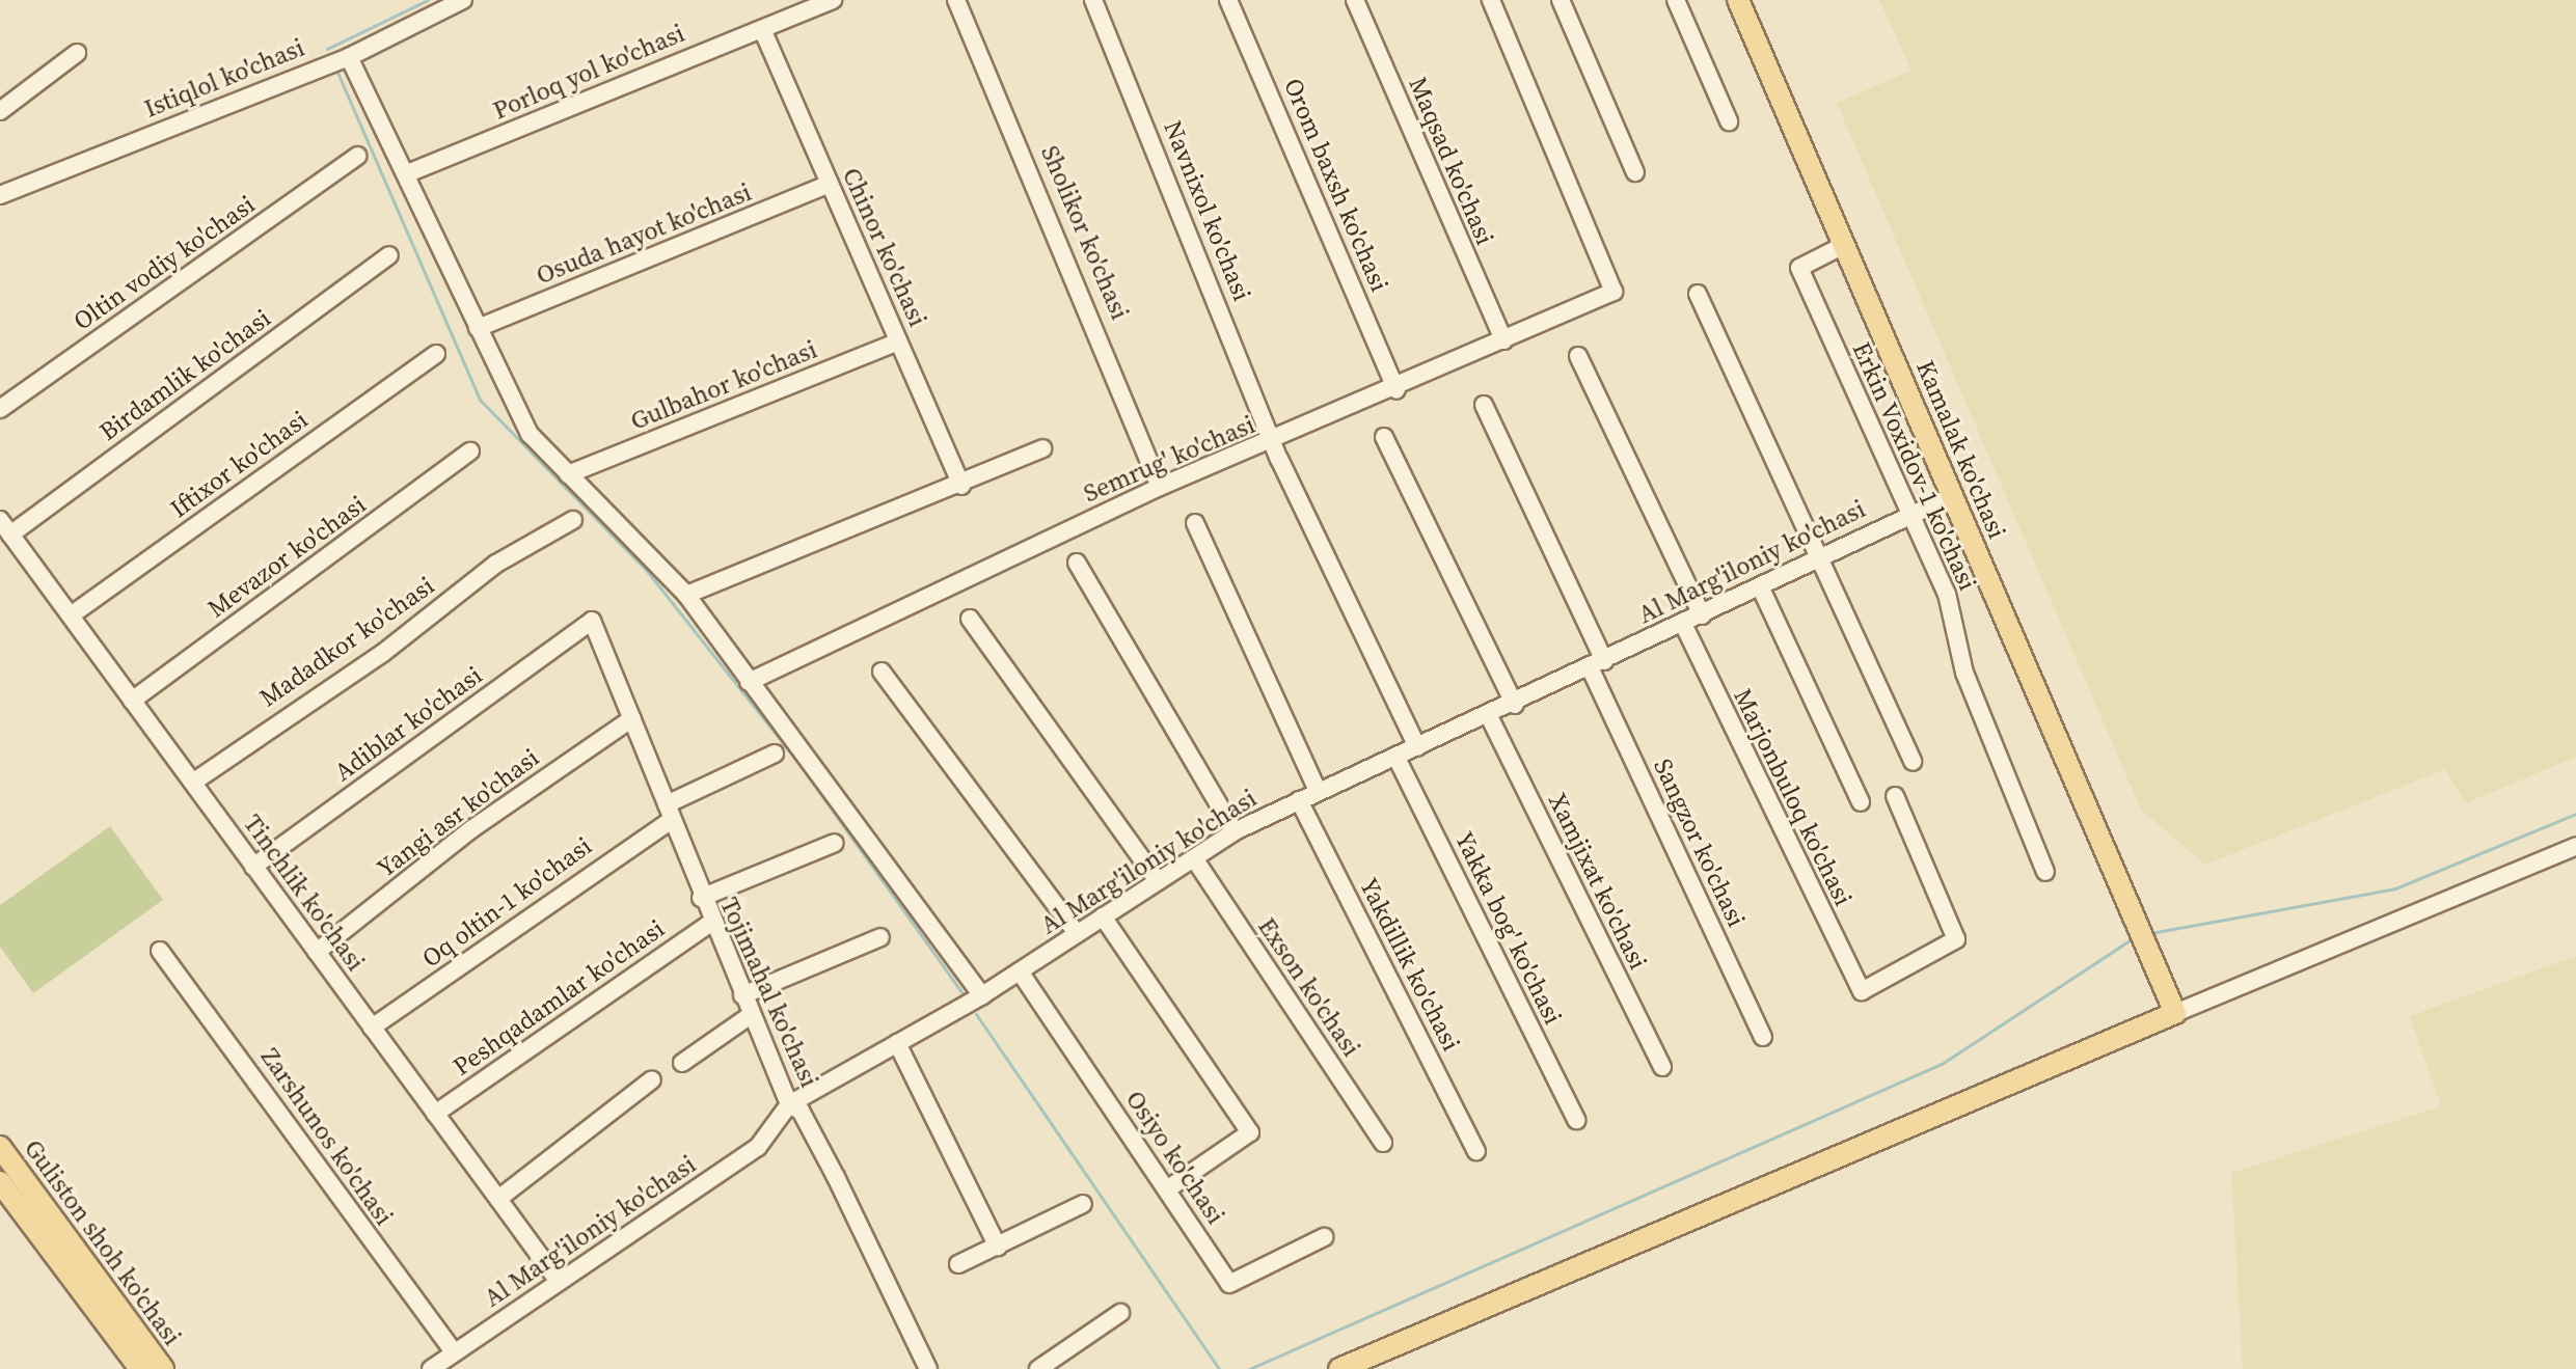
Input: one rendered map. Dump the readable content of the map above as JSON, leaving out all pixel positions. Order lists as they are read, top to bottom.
{
  "streets": {
    "main road": ["Kamalak ko'chasi", "Guliston shoh ko'chasi"],
    "street": [
      "Porloq yol ko'chasi",
      "Istiqlol ko'chasi",
      "Maqsad ko'chasi",
      "Orom baxsh ko'chasi",
      "Navnixol ko'chasi",
      "Sholikor ko'chasi",
      "Osuda hayot ko'chasi",
      "Chinor ko'chasi",
      "Oltin vodiy ko'chasi",
      "Birdamlik ko'chasi",
      "Gulbahor ko'chasi",
      "Semrug' ko'chasi",
      "Iftixor ko'chasi",
      "Erkin Voxidov-1 ko'chasi",
      "Mevazor ko'chasi",
      "Al Marg'iloniy ko'chasi",
      "Madadkor ko'chasi",
      "Adiblar ko'chasi",
      "Marjonbuloq ko'chasi",
      "Yangi asr ko'chasi",
      "Sangzor ko'chasi",
      "Xamjixat ko'chasi",
      "Tinchlik ko'chasi",
      "Oq oltin-1 ko'chasi",
      "Yakka bog' ko'chasi",
      "Yakdillik ko'chasi",
      "Exson ko'chasi",
      "Tojimahal ko'chasi",
      "Peshqadamlar ko'chasi",
      "Zarshunos ko'chasi",
      "Osiyo ko'chasi"
    ]
  },
  "crossings": [
    ["Porloq yol ko'chasi", "Chinor ko'chasi"],
    ["Maqsad ko'chasi", "Semrug' ko'chasi"],
    ["Orom baxsh ko'chasi", "Semrug' ko'chasi"],
    ["Navnixol ko'chasi", "Semrug' ko'chasi"],
    ["Sholikor ko'chasi", "Semrug' ko'chasi"],
    ["Osuda hayot ko'chasi", "Chinor ko'chasi"],
    ["Chinor ko'chasi", "Gulbahor ko'chasi"],
    ["Birdamlik ko'chasi", "Tinchlik ko'chasi"],
    ["Kamalak ko'chasi", "Erkin Voxidov-1 ko'chasi"],
    ["Kamalak ko'chasi", "Al Marg'iloniy ko'chasi"],
    ["Iftixor ko'chasi", "Tinchlik ko'chasi"],
    ["Erkin Voxidov-1 ko'chasi", "Al Marg'iloniy ko'chasi"],
    ["Mevazor ko'chasi", "Tinchlik ko'chasi"],
    ["Al Marg'iloniy ko'chasi", "Marjonbuloq ko'chasi"],
    ["Al Marg'iloniy ko'chasi", "Sangzor ko'chasi"],
    ["Al Marg'iloniy ko'chasi", "Xamjixat ko'chasi"],
    ["Al Marg'iloniy ko'chasi", "Tinchlik ko'chasi"],
    ["Al Marg'iloniy ko'chasi", "Yakka bog' ko'chasi"],
    ["Al Marg'iloniy ko'chasi", "Yakdillik ko'chasi"],
    ["Al Marg'iloniy ko'chasi", "Exson ko'chasi"],
    ["Al Marg'iloniy ko'chasi", "Tojimahal ko'chasi"],
    ["Al Marg'iloniy ko'chasi", "Zarshunos ko'chasi"],
    ["Al Marg'iloniy ko'chasi", "Osiyo ko'chasi"],
    ["Madadkor ko'chasi", "Tinchlik ko'chasi"],
    ["Adiblar ko'chasi", "Tinchlik ko'chasi"],
    ["Adiblar ko'chasi", "Tojimahal ko'chasi"],
    ["Yangi asr ko'chasi", "Tinchlik ko'chasi"],
    ["Yangi asr ko'chasi", "Tojimahal ko'chasi"],
    ["Tinchlik ko'chasi", "Oq oltin-1 ko'chasi"],
    ["Tinchlik ko'chasi", "Peshqadamlar ko'chasi"],
    ["Oq oltin-1 ko'chasi", "Tojimahal ko'chasi"],
    ["Tojimahal ko'chasi", "Peshqadamlar ko'chasi"]
  ]
}
